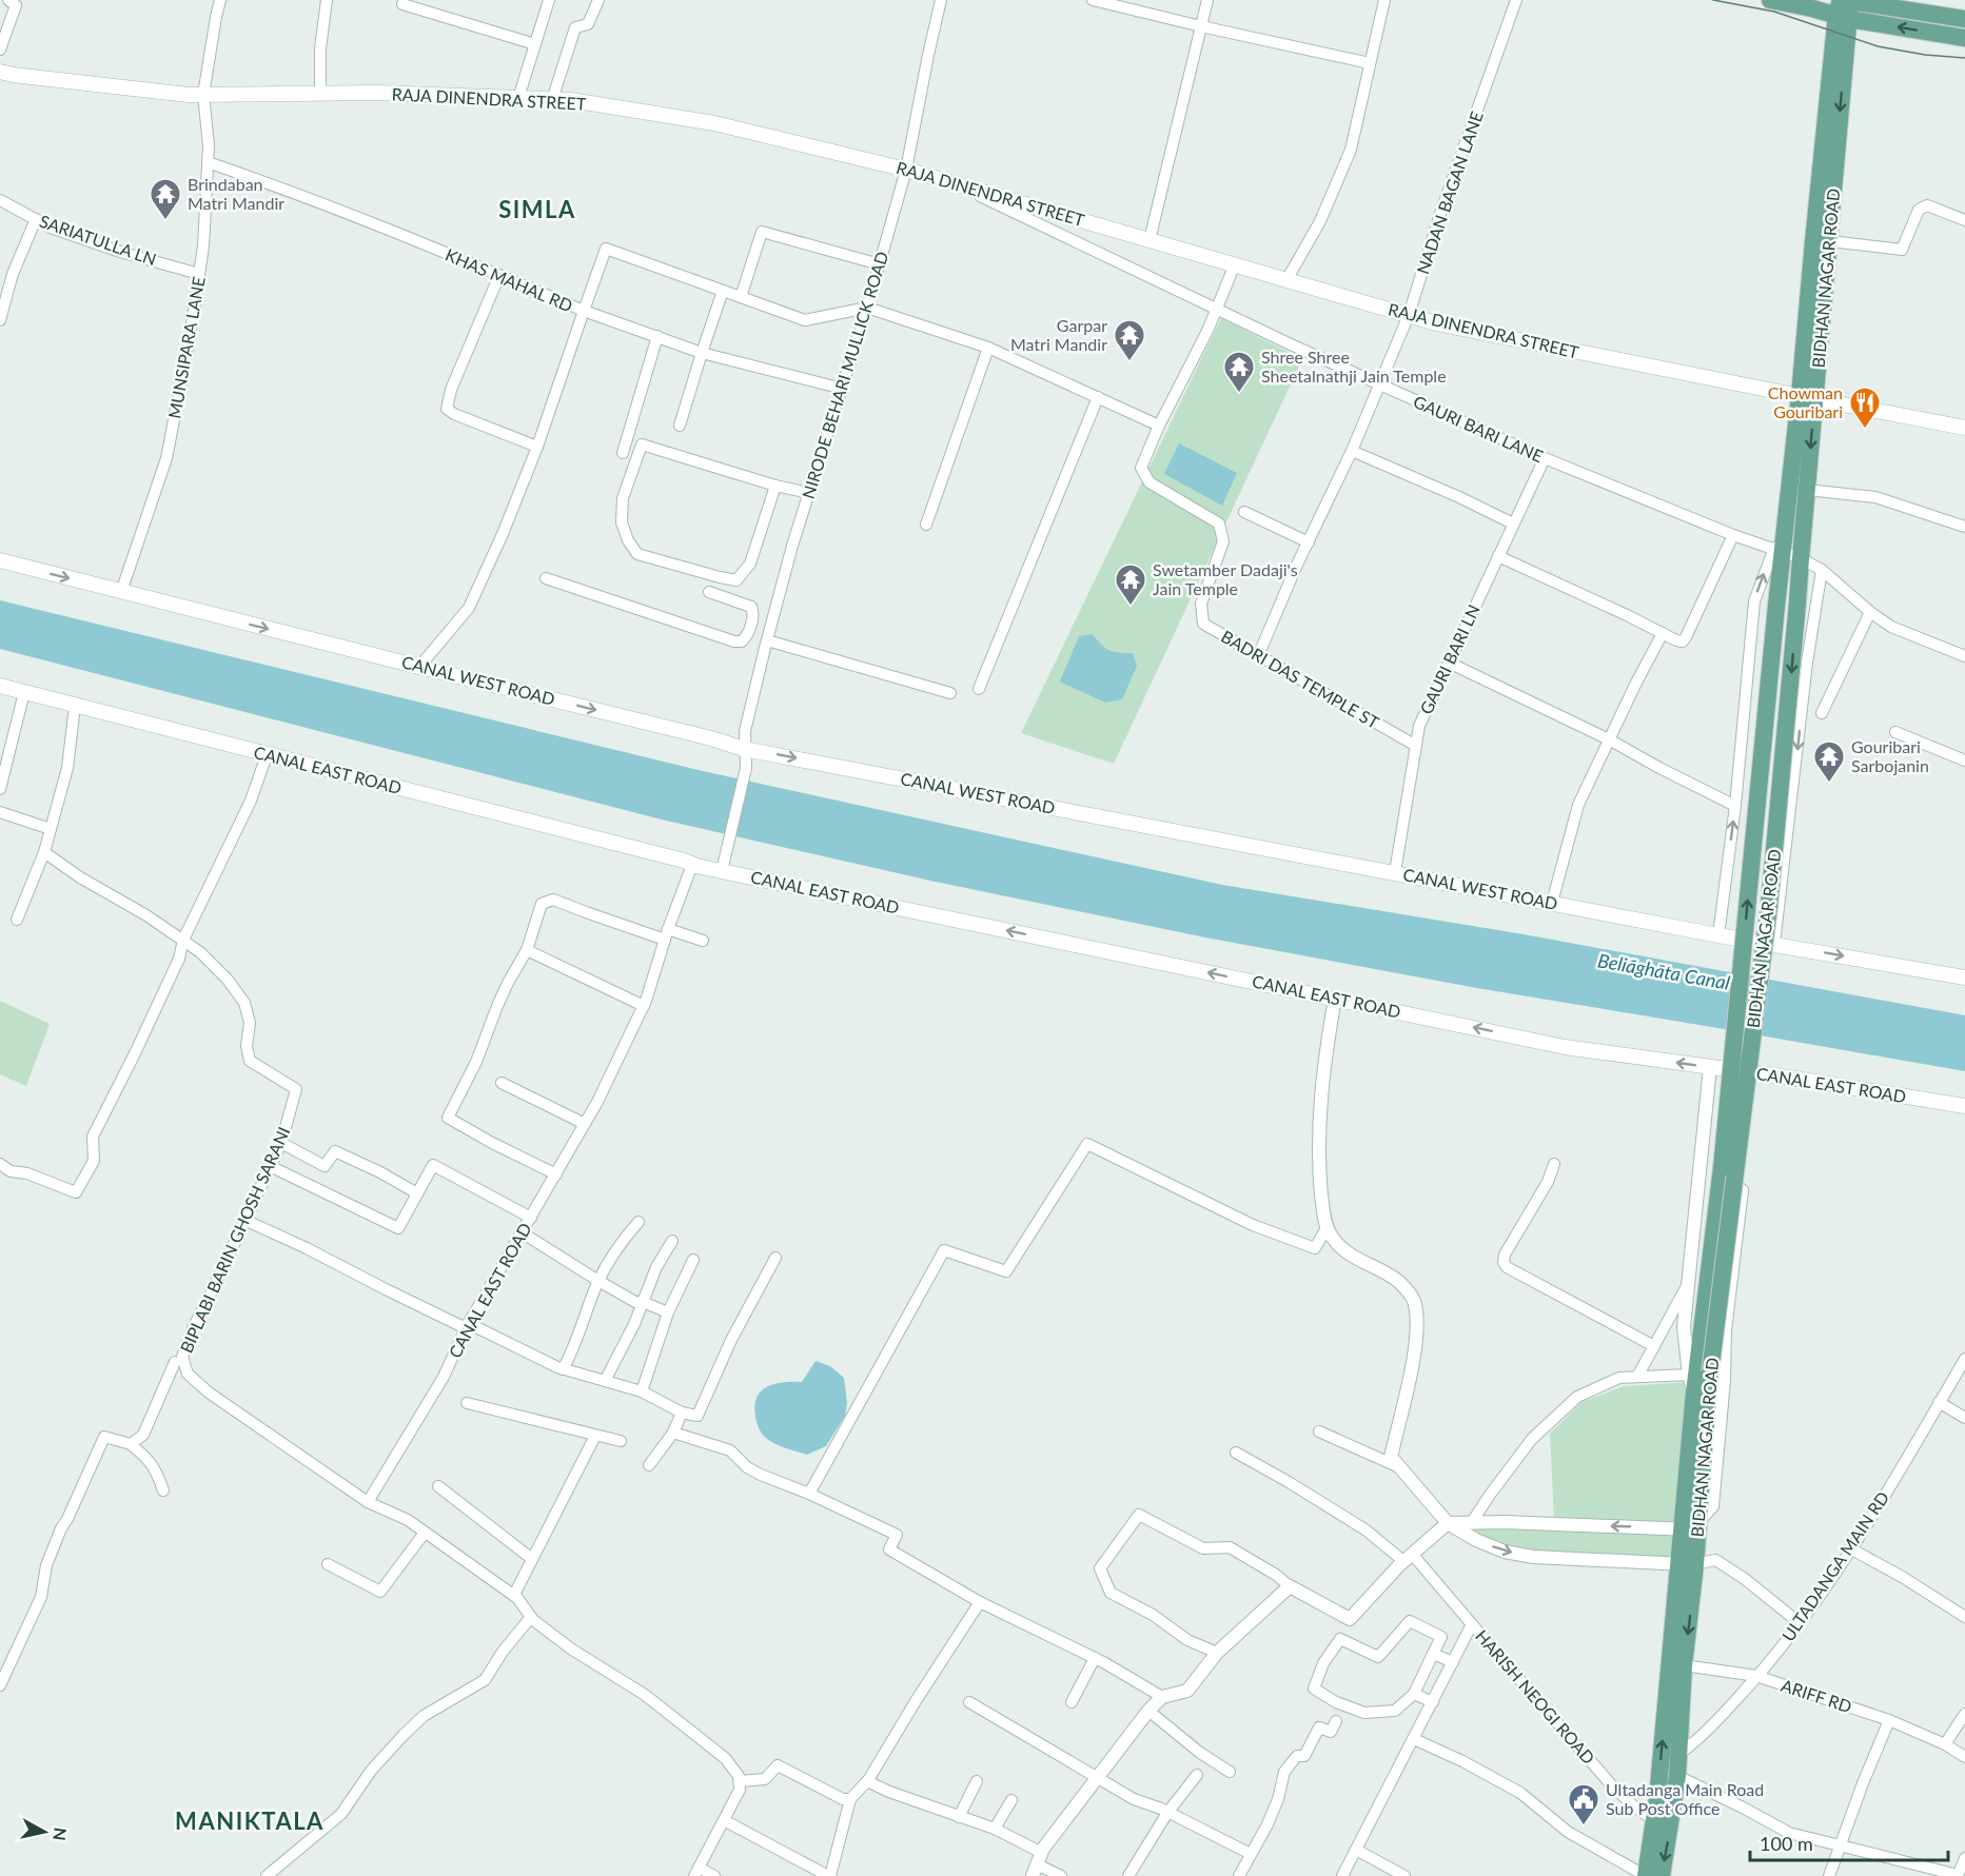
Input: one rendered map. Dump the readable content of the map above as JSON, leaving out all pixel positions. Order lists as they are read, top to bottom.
{
  "streets": {
    "main road": [
      "RAJA DINENDRA STREET",
      "BIDHAN NAGAR ROAD",
      "CANAL WEST ROAD",
      "CANAL EAST ROAD"
    ],
    "street": [
      "NADAN BAGAN LANE",
      "SARIATULLA LN",
      "KHAS MAHAL RD",
      "MUNSIPARA LANE",
      "NIRODE BEHARI MULLICK ROAD",
      "GAURI BARI LANE",
      "GAURI BARI LN",
      "BADRI DAS TEMPLE ST",
      "BIPLABI BARIN GHOSH SARANI",
      "ULTADANGA MAIN RD",
      "ARIFF RD",
      "HARISH NEOGI ROAD"
    ]
  },
  "crossings": [
    ["RAJA DINENDRA STREET", "NADAN BAGAN LANE"],
    ["RAJA DINENDRA STREET", "BIDHAN NAGAR ROAD"],
    ["RAJA DINENDRA STREET", "MUNSIPARA LANE"],
    ["RAJA DINENDRA STREET", "NIRODE BEHARI MULLICK ROAD"],
    ["RAJA DINENDRA STREET", "GAURI BARI LANE"],
    ["NADAN BAGAN LANE", "GAURI BARI LANE"],
    ["NADAN BAGAN LANE", "BADRI DAS TEMPLE ST"],
    ["SARIATULLA LN", "MUNSIPARA LANE"],
    ["BIDHAN NAGAR ROAD", "GAURI BARI LANE"],
    ["BIDHAN NAGAR ROAD", "ULTADANGA MAIN RD"],
    ["BIDHAN NAGAR ROAD", "ARIFF RD"],
    ["BIDHAN NAGAR ROAD", "HARISH NEOGI ROAD"],
    ["KHAS MAHAL RD", "MUNSIPARA LANE"],
    ["KHAS MAHAL RD", "CANAL WEST ROAD"],
    ["MUNSIPARA LANE", "CANAL WEST ROAD"],
    ["NIRODE BEHARI MULLICK ROAD", "CANAL WEST ROAD"],
    ["NIRODE BEHARI MULLICK ROAD", "CANAL EAST ROAD"],
    ["GAURI BARI LANE", "GAURI BARI LN"],
    ["GAURI BARI LN", "BADRI DAS TEMPLE ST"],
    ["GAURI BARI LN", "CANAL WEST ROAD"],
    ["CANAL EAST ROAD", "BIPLABI BARIN GHOSH SARANI"],
    ["ULTADANGA MAIN RD", "ARIFF RD"]
  ],
  "one_way": ["CANAL WEST ROAD", "CANAL EAST ROAD"],
  "districts": ["SIMLA", "MANIKTALA"],
  "water": ["Beliāghāta Canal"],
  "places": {
    "temple": [
      "Brindaban Matri Mandir",
      "Garpar Matri Mandir",
      "Shree Shree Sheetalnathji Jain Temple",
      "Swetamber Dadaji's Jain Temple",
      "Gouribari Sarbojanin"
    ],
    "restaurant": ["Chowman Gouribari"],
    "public building": ["Ultadanga Main Road Sub Post Office"]
  },
  "scale_bar": "100 m",
  "north": "right"
}
